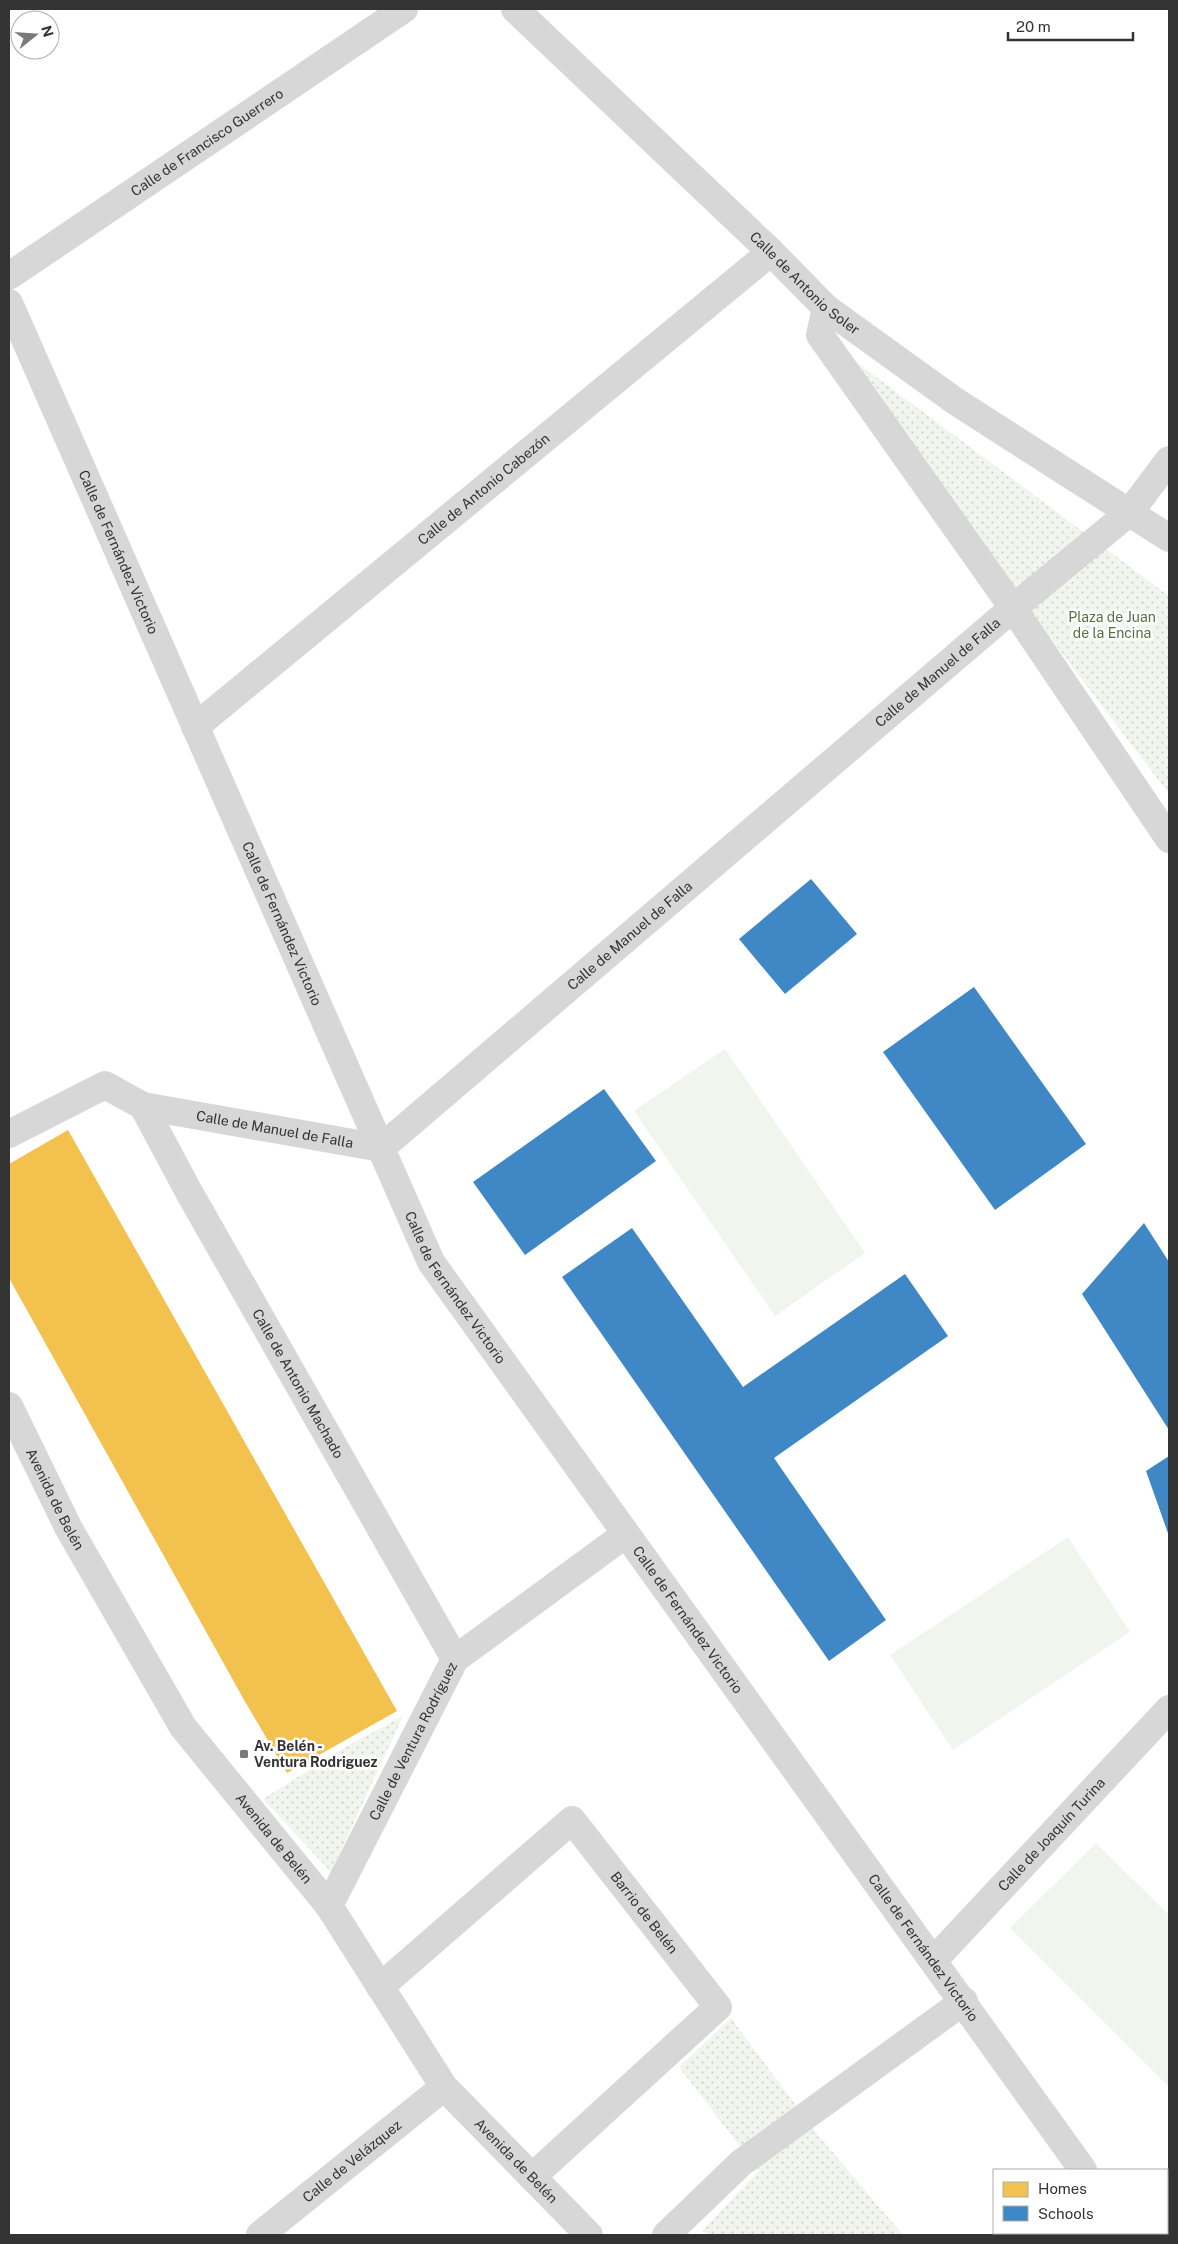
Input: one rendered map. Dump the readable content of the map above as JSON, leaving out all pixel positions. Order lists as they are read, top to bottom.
{
  "streets": {
    "street": [
      "Calle de Francisco Guerrero",
      "Calle de Antonio Soler",
      "Calle de Antonio Cabezón",
      "Calle de Fernández Victorio",
      "Calle de Manuel de Falla",
      "Calle de Antonio Machado",
      "Avenida de Belén",
      "Calle de Ventura Rodríguez",
      "Calle de Joaquín Turina",
      "Barrio de Belén",
      "Calle de Velázquez"
    ]
  },
  "crossings": [
    ["Calle de Antonio Soler", "Calle de Antonio Cabezón"],
    ["Calle de Antonio Soler", "Calle de Manuel de Falla"],
    ["Calle de Antonio Cabezón", "Calle de Fernández Victorio"],
    ["Calle de Fernández Victorio", "Calle de Manuel de Falla"],
    ["Calle de Fernández Victorio", "Calle de Ventura Rodríguez"],
    ["Calle de Fernández Victorio", "Calle de Joaquín Turina"],
    ["Calle de Manuel de Falla", "Calle de Antonio Machado"],
    ["Calle de Antonio Machado", "Calle de Ventura Rodríguez"],
    ["Avenida de Belén", "Calle de Ventura Rodríguez"],
    ["Avenida de Belén", "Barrio de Belén"],
    ["Avenida de Belén", "Calle de Velázquez"]
  ],
  "parks": ["Plaza de Juan de la Encina"],
  "places": {
    "transit": ["Av. Belén - Ventura Rodriguez"]
  },
  "legend": ["Homes", "Schools"],
  "scale_bar": "20 m",
  "north": "right"
}
